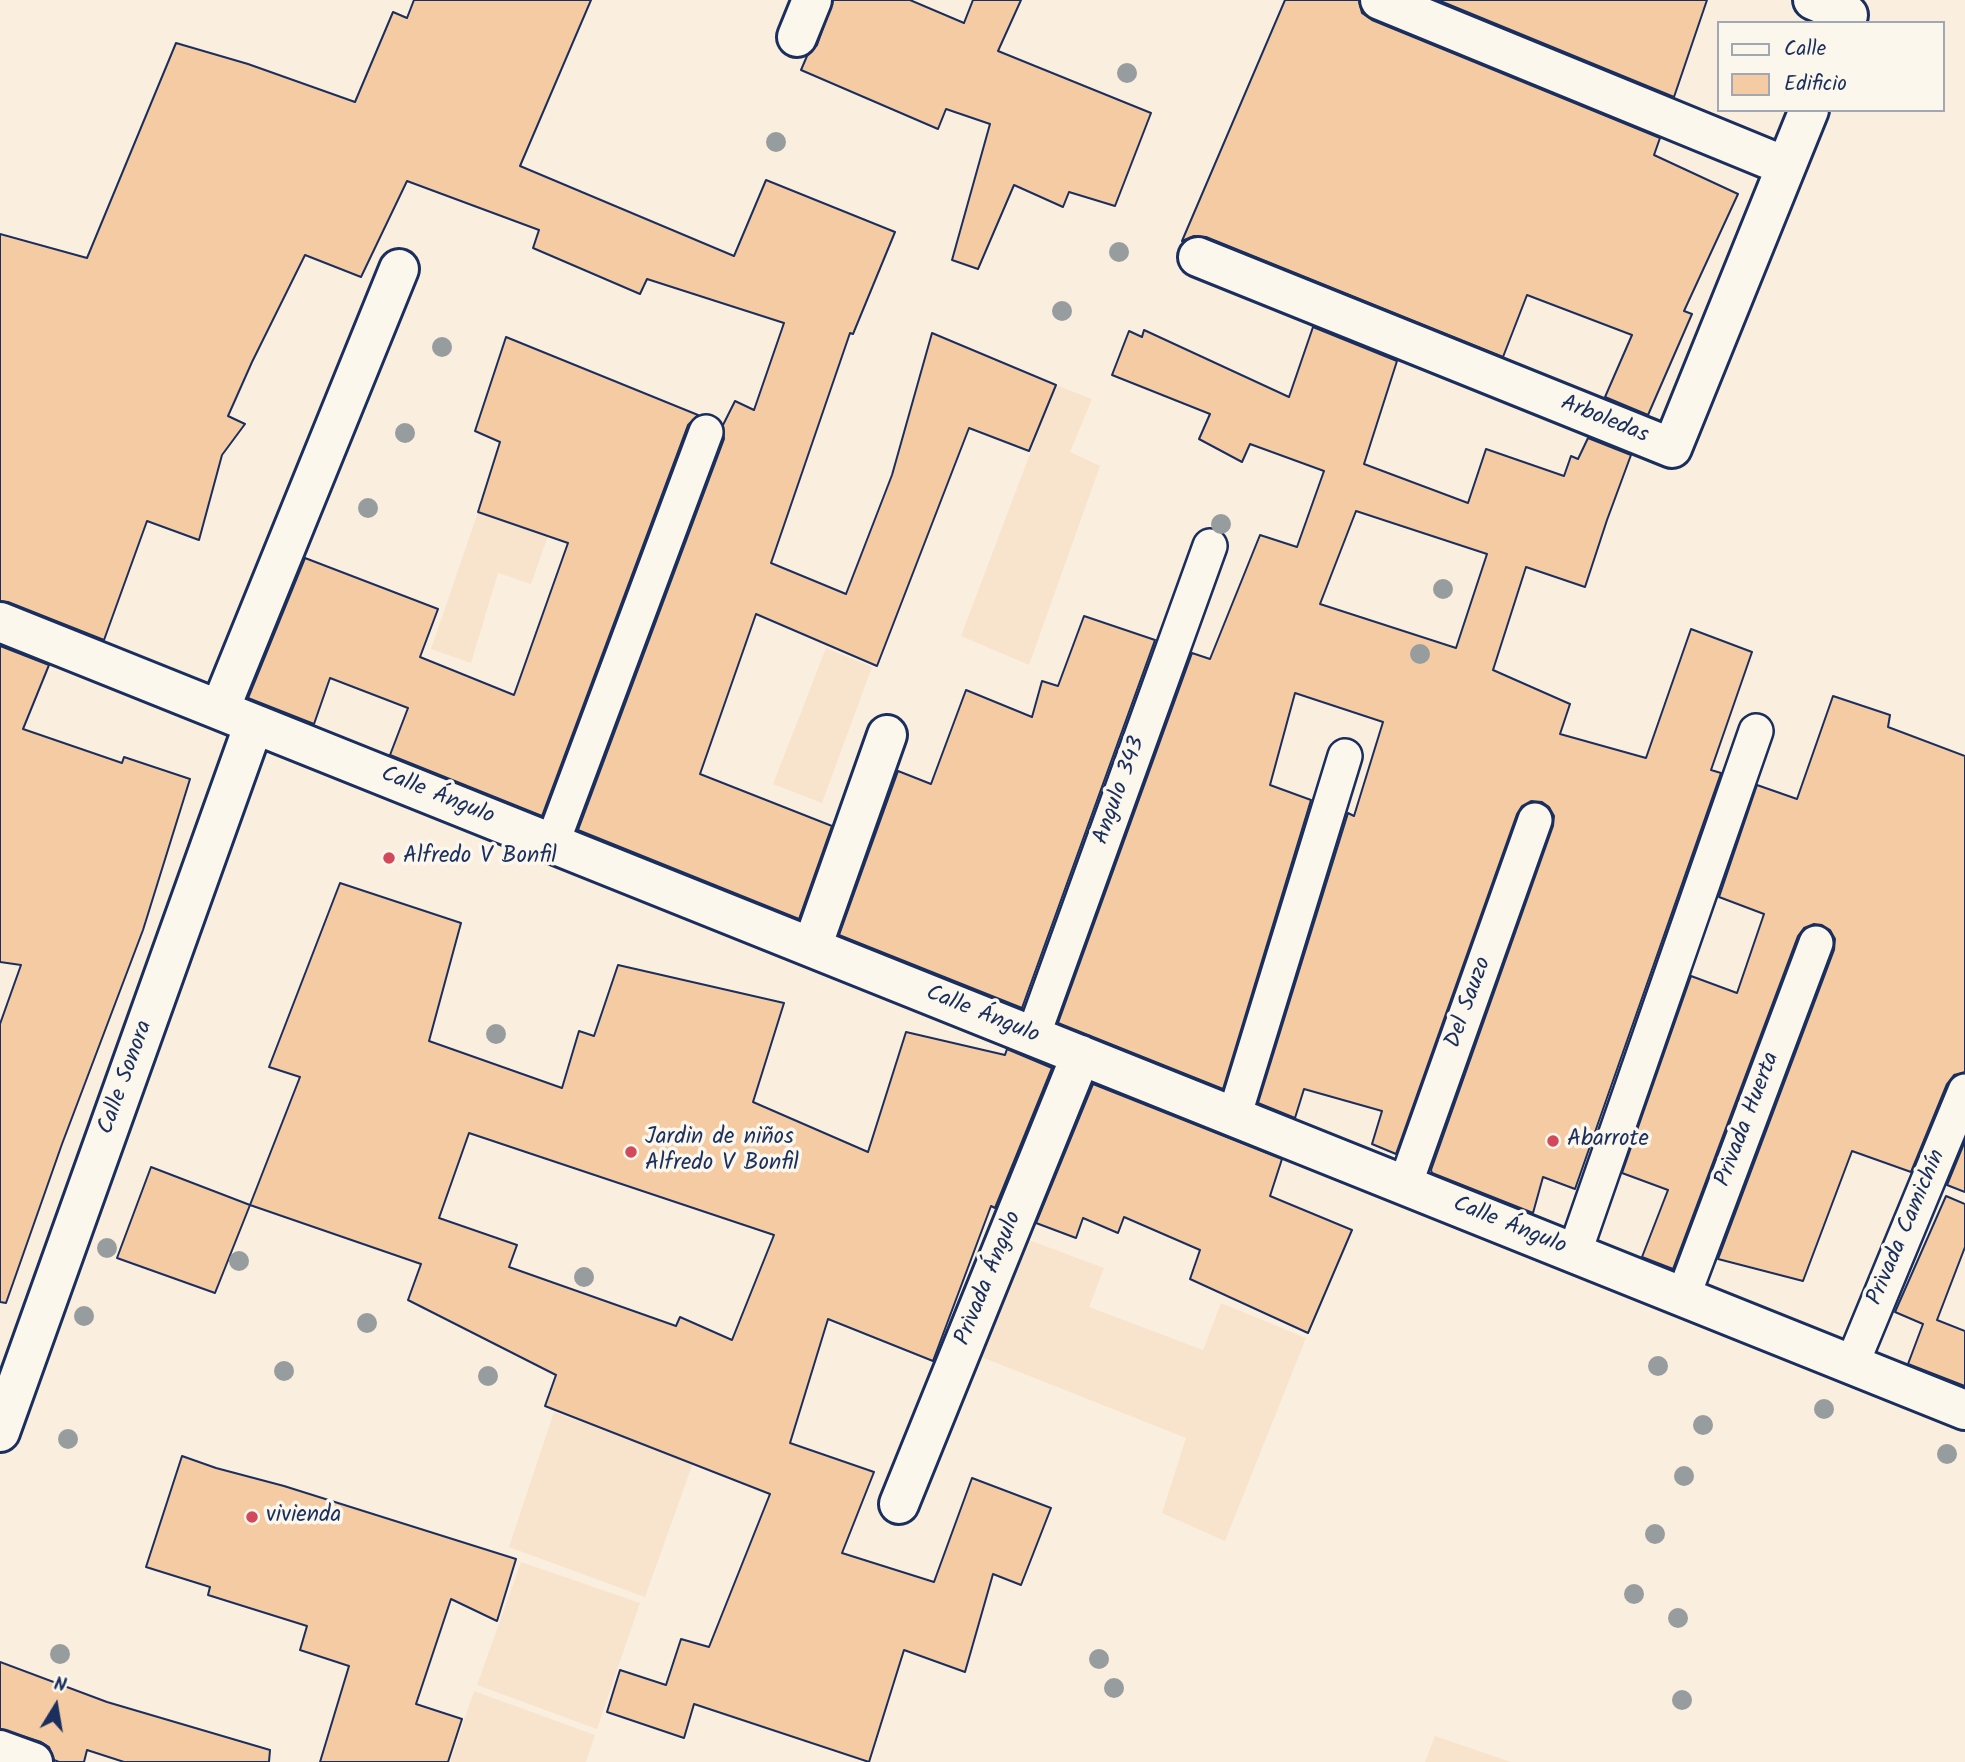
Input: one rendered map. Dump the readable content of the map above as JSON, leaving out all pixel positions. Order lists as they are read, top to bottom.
{
  "streets": {
    "street": [
      "Arboledas",
      "Calle Ángulo",
      "Calle Sonora",
      "Privada Ángulo"
    ],
    "lane": [
      "Angulo 343",
      "Del Sauzo",
      "Privada Huerta",
      "Privada Camichín"
    ]
  },
  "crossings": [
    ["Angulo 343", "Calle Ángulo"],
    ["Calle Ángulo", "Del Sauzo"],
    ["Calle Ángulo", "Calle Sonora"],
    ["Calle Ángulo", "Privada Huerta"],
    ["Calle Ángulo", "Privada Camichín"],
    ["Calle Ángulo", "Privada Ángulo"]
  ],
  "places": [
    "Alfredo V Bonfil",
    "Abarrote",
    "Jardin de niños Alfredo V Bonfil",
    "vivienda"
  ],
  "legend": ["Calle", "Edificio"],
  "north": "top"
}
